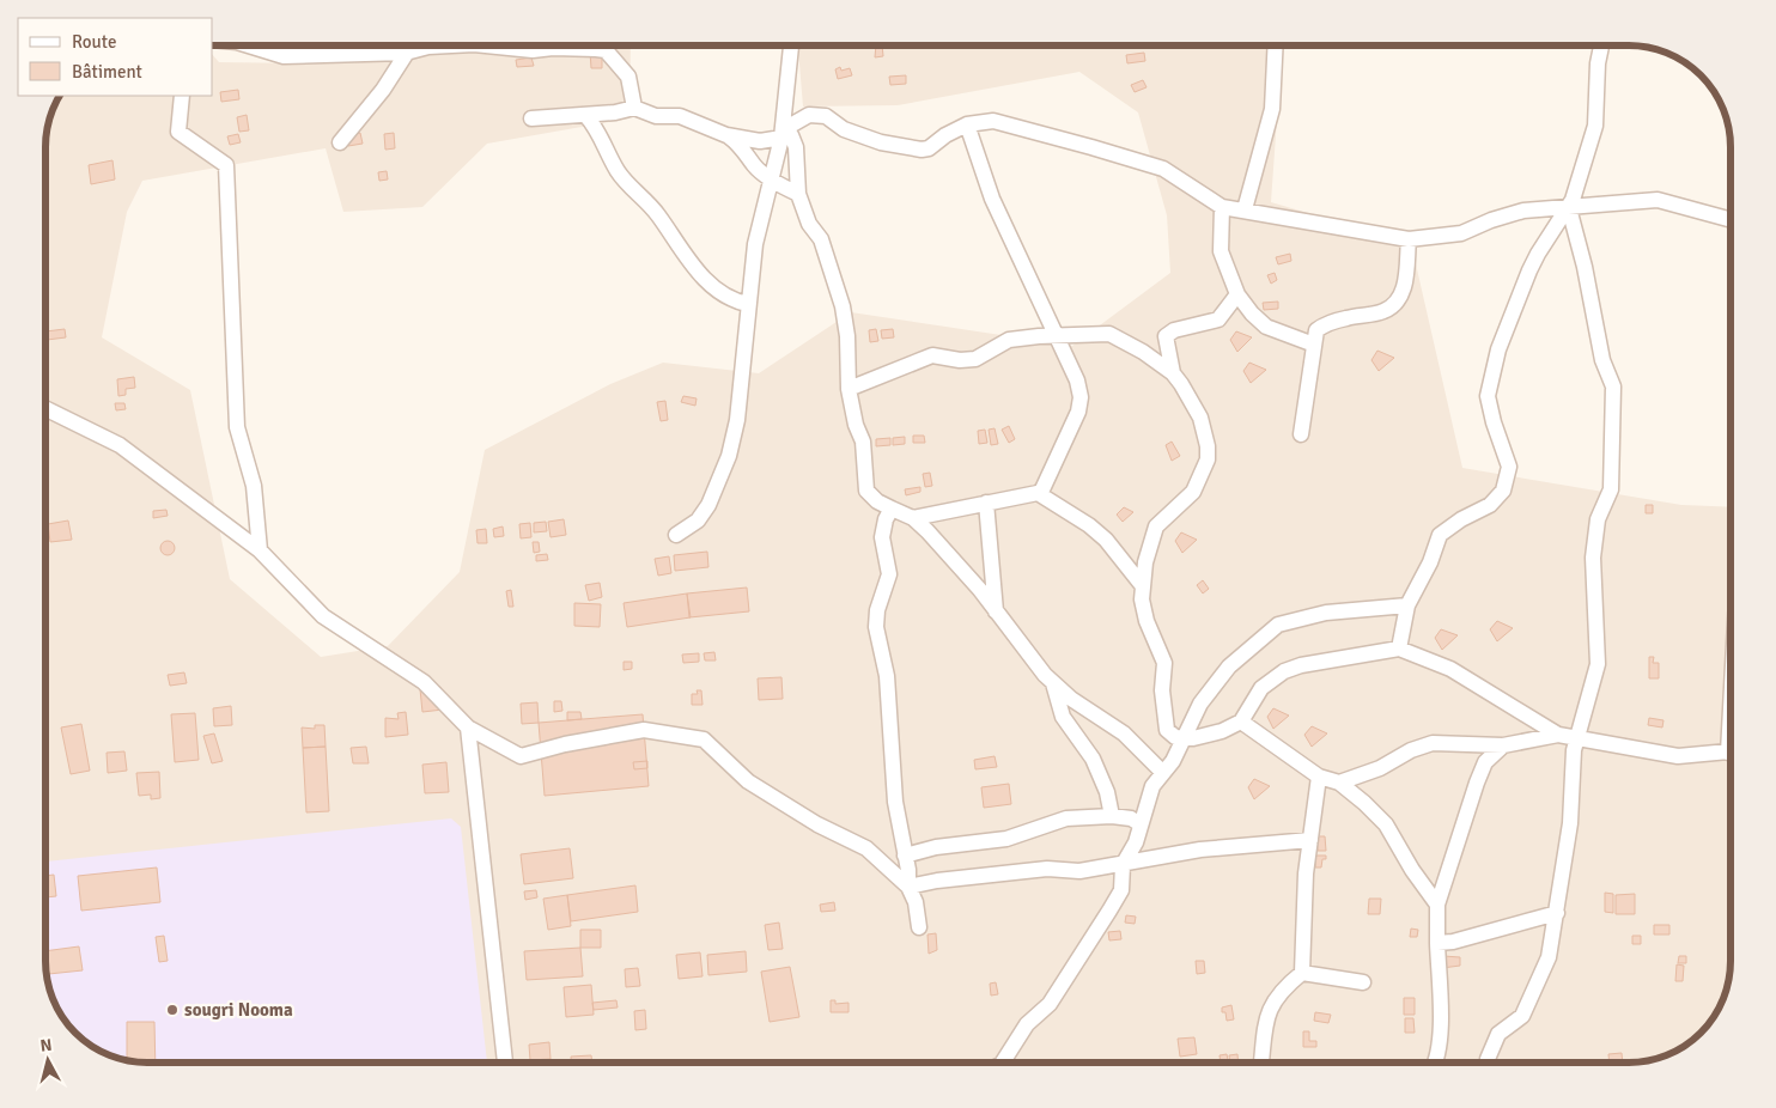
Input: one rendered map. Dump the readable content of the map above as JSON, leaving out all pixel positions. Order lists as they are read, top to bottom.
{
  "places": ["sougri Nooma"],
  "legend": ["Route", "Bâtiment"],
  "north": "top"
}
